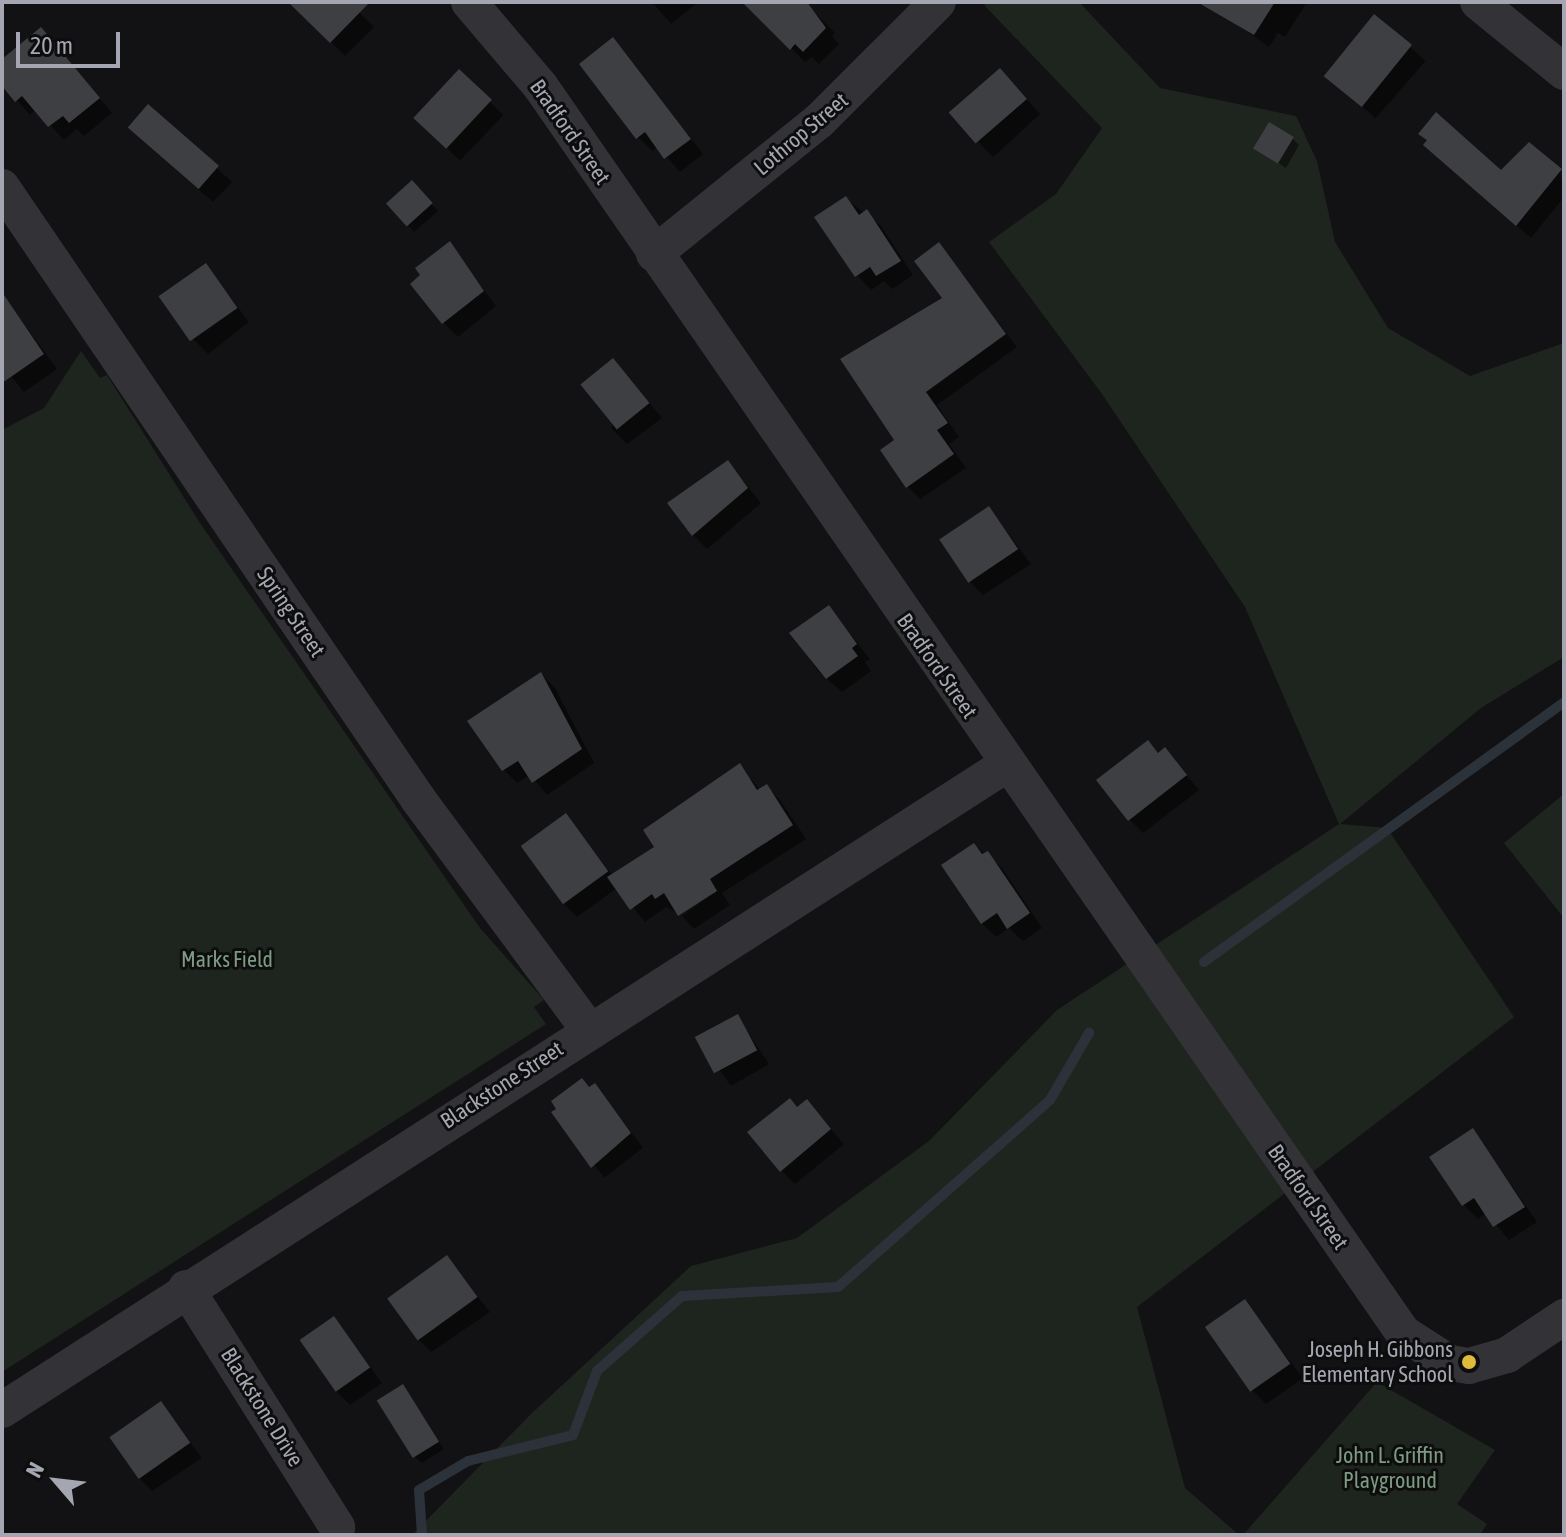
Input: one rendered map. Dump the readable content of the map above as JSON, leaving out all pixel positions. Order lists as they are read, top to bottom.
{
  "streets": {
    "street": [
      "Bradford Street",
      "Lothrop Street",
      "Spring Street",
      "Blackstone Street",
      "Blackstone Drive"
    ]
  },
  "crossings": [
    ["Bradford Street", "Lothrop Street"],
    ["Bradford Street", "Blackstone Street"],
    ["Spring Street", "Blackstone Street"],
    ["Blackstone Street", "Blackstone Drive"]
  ],
  "parks": ["Marks Field", "John L. Griffin Playground"],
  "places": ["Joseph H. Gibbons Elementary School"],
  "scale_bar": "20 m",
  "north": "top left"
}
